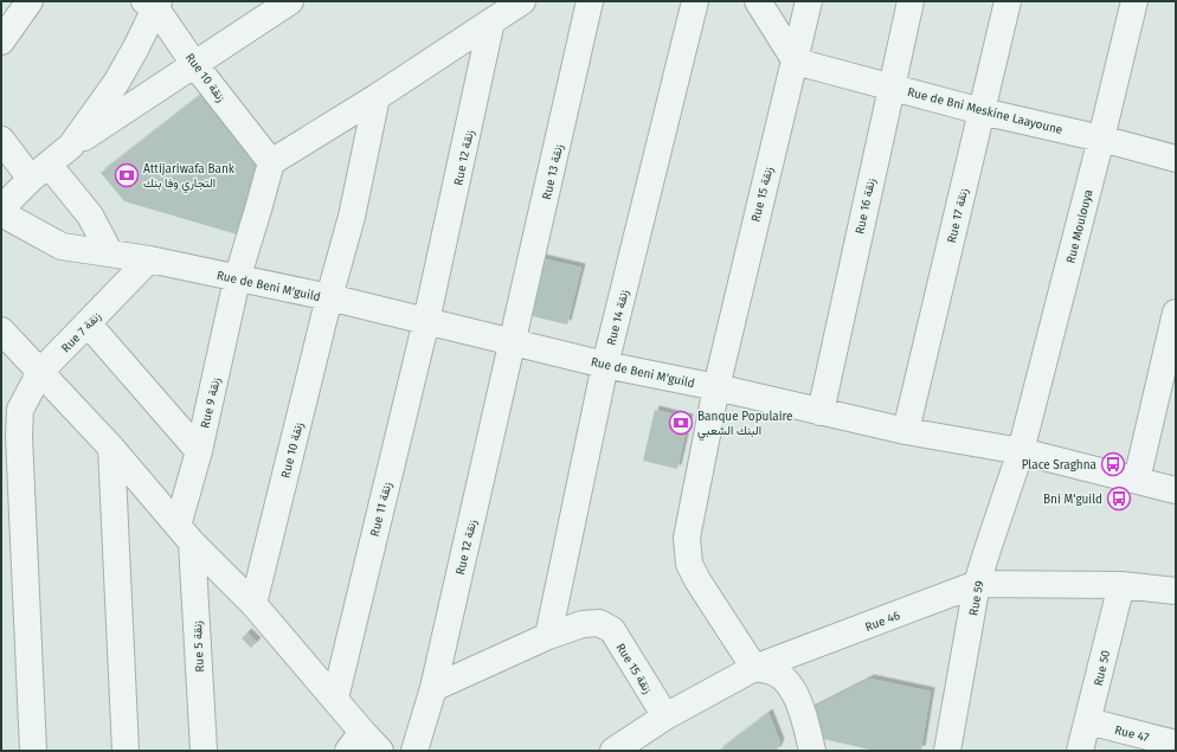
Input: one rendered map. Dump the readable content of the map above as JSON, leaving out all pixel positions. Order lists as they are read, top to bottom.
{
  "streets": {
    "street": [
      "Rue 10 زنقة",
      "Rue de Bni Meskine Laayoune",
      "Rue 12 زنقة",
      "Rue 13 زنقة",
      "Rue 15 زنقة",
      "Rue 16 زنقة",
      "Rue 17 زنقة",
      "Rue Moulouya",
      "Rue de Beni M'guild",
      "Rue 14 زنقة",
      "Rue 7 زنقة",
      "Rue 9 زنقة",
      "Rue 11 زنقة",
      "Rue 59",
      "Rue 46",
      "Rue 5 زنقة",
      "Rue 50",
      "Rue 47"
    ]
  },
  "crossings": [
    ["Rue 10 زنقة", "Rue de Beni M'guild"],
    ["Rue de Bni Meskine Laayoune", "Rue 15 زنقة"],
    ["Rue de Bni Meskine Laayoune", "Rue 16 زنقة"],
    ["Rue de Bni Meskine Laayoune", "Rue 17 زنقة"],
    ["Rue de Bni Meskine Laayoune", "Rue Moulouya"],
    ["Rue 12 زنقة", "Rue 13 زنقة"],
    ["Rue 12 زنقة", "Rue de Beni M'guild"],
    ["Rue 12 زنقة", "Rue 11 زنقة"],
    ["Rue 13 زنقة", "Rue de Beni M'guild"],
    ["Rue 15 زنقة", "Rue de Beni M'guild"],
    ["Rue 15 زنقة", "Rue 14 زنقة"],
    ["Rue 15 زنقة", "Rue 46"],
    ["Rue 16 زنقة", "Rue de Beni M'guild"],
    ["Rue 17 زنقة", "Rue de Beni M'guild"],
    ["Rue Moulouya", "Rue de Beni M'guild"],
    ["Rue Moulouya", "Rue 59"],
    ["Rue de Beni M'guild", "Rue 14 زنقة"],
    ["Rue de Beni M'guild", "Rue 7 زنقة"],
    ["Rue de Beni M'guild", "Rue 9 زنقة"],
    ["Rue de Beni M'guild", "Rue 11 زنقة"],
    ["Rue de Beni M'guild", "Rue 59"],
    ["Rue 9 زنقة", "Rue 5 زنقة"],
    ["Rue 59", "Rue 46"],
    ["Rue 46", "Rue 50"],
    ["Rue 50", "Rue 47"]
  ],
  "places": {
    "bank": ["Attijariwafa Bank التجاري وفا بنك", "Banque Populaire البنك الشعبي"],
    "bus stop": ["Place Sraghna", "Bni M'guild"]
  }
}
